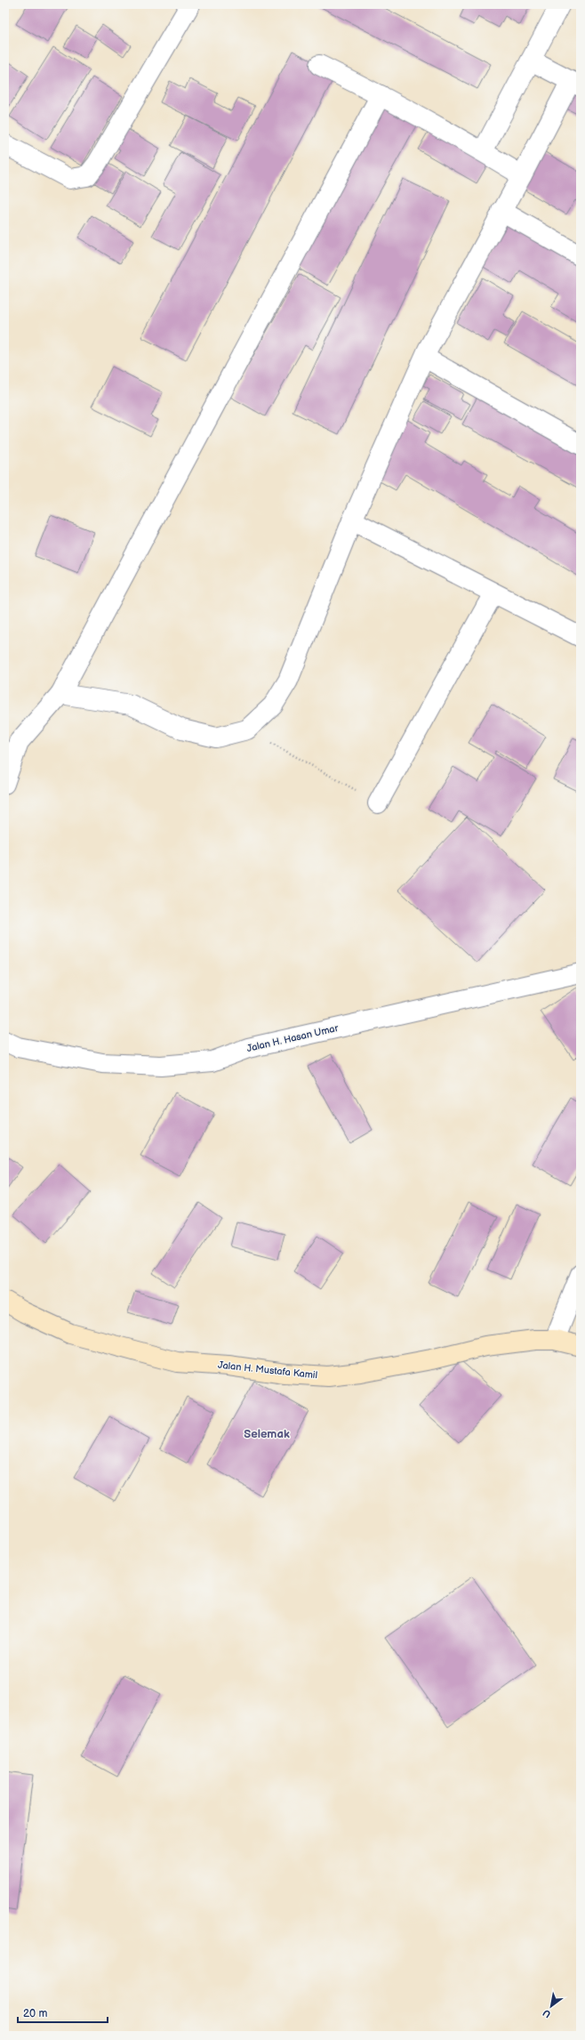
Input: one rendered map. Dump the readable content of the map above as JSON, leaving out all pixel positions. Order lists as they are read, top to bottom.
{
  "streets": {
    "street": ["Jalan H. Hasan Umar", "Jalan H. Mustafa Kamil"]
  },
  "districts": ["Selemak"],
  "scale_bar": "20 m",
  "north": "bottom left"
}
